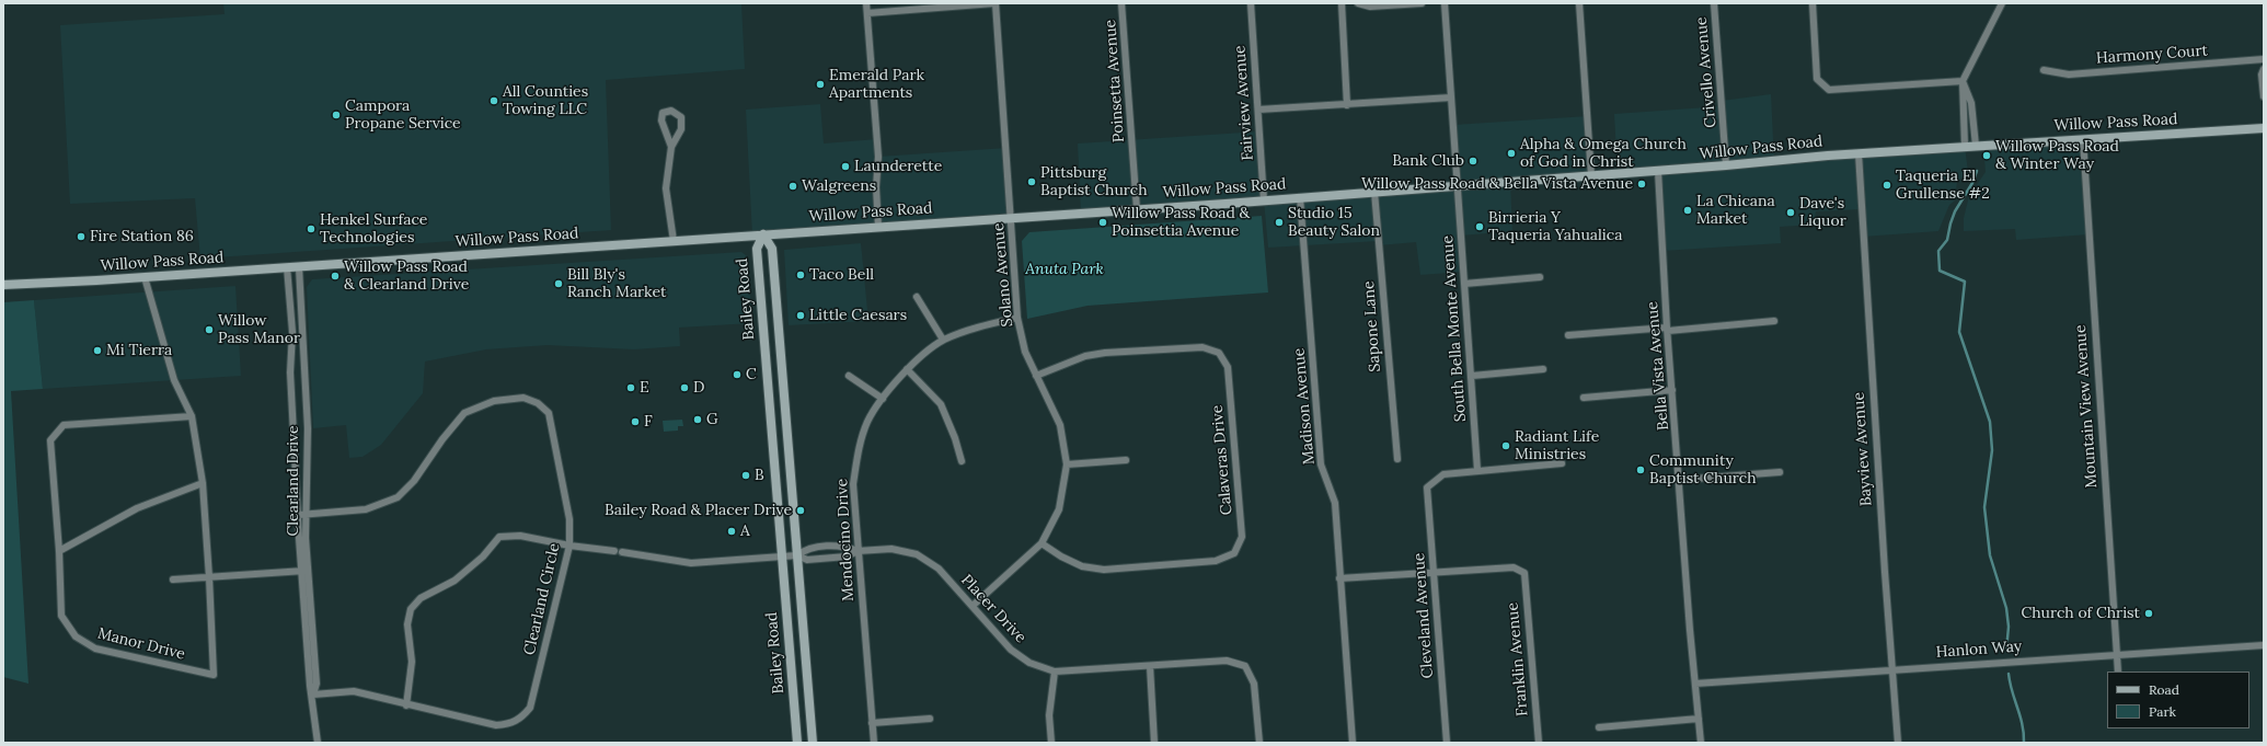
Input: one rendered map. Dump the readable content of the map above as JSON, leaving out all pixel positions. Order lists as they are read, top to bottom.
{
  "streets": {
    "main road": ["Willow Pass Road", "Bailey Road"],
    "street": [
      "Harmony Court",
      "Crivello Avenue",
      "Poinsetta Avenue",
      "Fairview Avenue",
      "Solano Avenue",
      "Sapone Lane",
      "South Bella Monte Avenue",
      "Bella Vista Avenue",
      "Madison Avenue",
      "Mountain View Avenue",
      "Bayview Avenue",
      "Calaveras Drive",
      "Clearland Drive",
      "Mendocino Drive",
      "Clearland Circle",
      "Placer Drive",
      "Cleveland Avenue",
      "Manor Drive",
      "Hanlon Way",
      "Franklin Avenue"
    ]
  },
  "crossings": [
    ["Crivello Avenue", "Willow Pass Road"],
    ["Poinsetta Avenue", "Willow Pass Road"],
    ["Fairview Avenue", "Willow Pass Road"],
    ["Willow Pass Road", "Solano Avenue"],
    ["Willow Pass Road", "Bailey Road"],
    ["Willow Pass Road", "Sapone Lane"],
    ["Willow Pass Road", "South Bella Monte Avenue"],
    ["Willow Pass Road", "Bella Vista Avenue"],
    ["Willow Pass Road", "Madison Avenue"],
    ["Willow Pass Road", "Mountain View Avenue"],
    ["Willow Pass Road", "Bayview Avenue"],
    ["Willow Pass Road", "Clearland Drive"],
    ["Willow Pass Road", "Manor Drive"],
    ["Solano Avenue", "Calaveras Drive"],
    ["Solano Avenue", "Mendocino Drive"],
    ["Solano Avenue", "Placer Drive"],
    ["Bailey Road", "Placer Drive"],
    ["South Bella Monte Avenue", "Cleveland Avenue"],
    ["Bella Vista Avenue", "Hanlon Way"],
    ["Mountain View Avenue", "Hanlon Way"],
    ["Bayview Avenue", "Hanlon Way"],
    ["Clearland Drive", "Clearland Circle"],
    ["Mendocino Drive", "Placer Drive"],
    ["Cleveland Avenue", "Franklin Avenue"]
  ],
  "parks": ["Anuta Park"],
  "places": [
    "Emerald Park Apartments",
    "All Counties Towing LLC",
    "Campora Propane Service",
    "Alpha & Omega Church of God in Christ",
    "Willow Pass Road & Winter Way",
    "Bank Club",
    "Launderette",
    "Pittsburg Baptist Church",
    "Willow Pass Road & Bella Vista Avenue",
    "Taqueria El Grullense #2",
    "Walgreens",
    "La Chicana Market",
    "Dave's Liquor",
    "Willow Pass Road & Poinsettia Avenue",
    "Studio 15 Beauty Salon",
    "Birrieria Y Taqueria Yahualica",
    "Henkel Surface Technologies",
    "Fire Station 86",
    "Taco Bell",
    "Willow Pass Road & Clearland Drive",
    "Bill Bly's Ranch Market",
    "Little Caesars",
    "Willow Pass Manor",
    "Mi Tierra",
    "C",
    "E",
    "D",
    "G",
    "F",
    "Radiant Life Ministries",
    "Community Baptist Church",
    "B",
    "Bailey Road & Placer Drive",
    "A",
    "Church of Christ"
  ],
  "legend": ["Road", "Park"]
}
